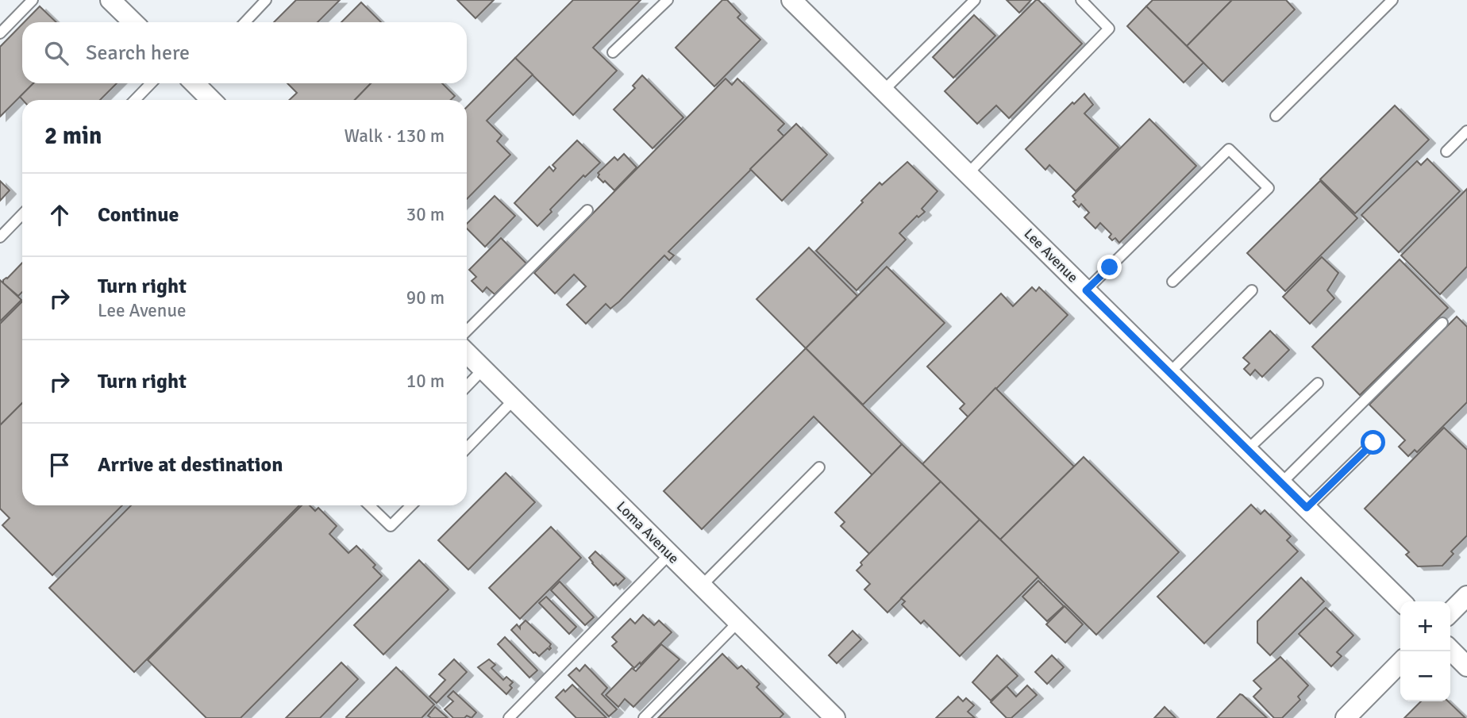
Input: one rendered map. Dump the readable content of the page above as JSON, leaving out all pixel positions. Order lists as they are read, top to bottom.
{
  "streets": {
    "street": ["Lee Avenue", "Loma Avenue"]
  },
  "page": {
    "search": "Search here",
    "heading": ["2 min", "Walk · 130 m"],
    "list": [
      ["Continue", "30 m"],
      ["Turn right", "Lee Avenue", "90 m"],
      ["Turn right", "10 m"],
      "Arrive at destination"
    ],
    "map_buttons": ["+", "−"]
  }
}
